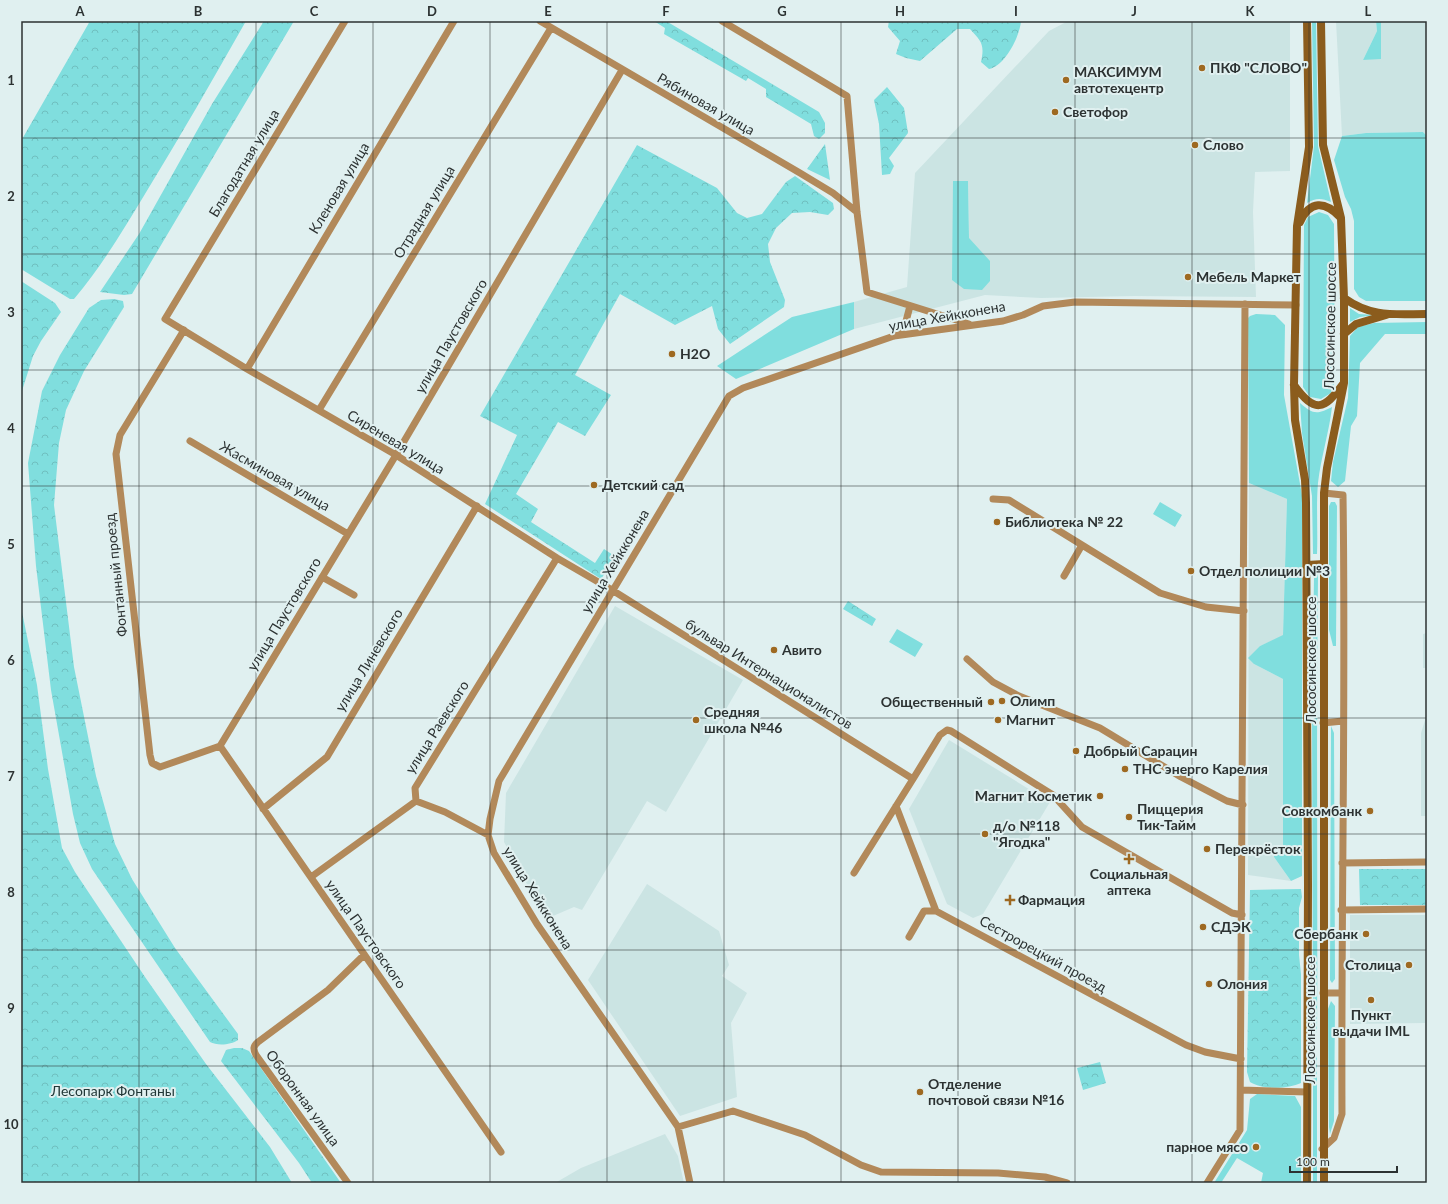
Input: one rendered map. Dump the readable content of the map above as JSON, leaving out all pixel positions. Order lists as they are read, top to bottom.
{
  "streets": {
    "street": [
      "Рябиновая улица",
      "Благодатная улица",
      "Кленовая улица",
      "Отрадная улица",
      "улица Хейкконена",
      "Лососинское шоссе",
      "улица Паустовского",
      "Сиреневая улица",
      "Жасминовая улица",
      "Фонтанный проезд",
      "улица Линевского",
      "бульвар Интернационалистов",
      "улица Раевского",
      "Сестрорецкий проезд",
      "Оборонная улица"
    ]
  },
  "crossings": [
    ["Рябиновая улица", "Отрадная улица"],
    ["Рябиновая улица", "улица Паустовского"],
    ["Благодатная улица", "Сиреневая улица"],
    ["Кленовая улица", "Сиреневая улица"],
    ["Отрадная улица", "Сиреневая улица"],
    ["улица Хейкконена", "Лососинское шоссе"],
    ["улица Хейкконена", "Сиреневая улица"],
    ["улица Хейкконена", "бульвар Интернационалистов"],
    ["улица Паустовского", "Сиреневая улица"],
    ["улица Паустовского", "Жасминовая улица"],
    ["улица Паустовского", "Фонтанный проезд"],
    ["улица Паустовского", "улица Линевского"],
    ["улица Паустовского", "Оборонная улица"],
    ["Сиреневая улица", "Фонтанный проезд"],
    ["Сиреневая улица", "улица Линевского"],
    ["Сиреневая улица", "бульвар Интернационалистов"],
    ["Сиреневая улица", "улица Раевского"]
  ],
  "parks": ["Лесопарк Фонтаны"],
  "places": {
    "other": [
      "ПКФ \"СЛОВО\"",
      "МАКСИМУМ автотехцентр",
      "Светофор",
      "Слово",
      "Мебель Маркет",
      "H2O",
      "Детский сад",
      "Библиотека № 22",
      "Отдел полиции №3",
      "Авито",
      "Олимп",
      "Общественный",
      "Средняя школа №46",
      "Магнит",
      "Добрый Сарацин",
      "ТНС энерго Карелия",
      "Магнит Косметик",
      "Совкомбанк",
      "Пиццерия Тик-Тайм",
      "д/о №118 \"Ягодка\"",
      "Перекрёсток",
      "СДЭК",
      "Сбербанк",
      "Столица",
      "Олония",
      "Пункт выдачи IML",
      "Отделение почтовой связи №16",
      "парное мясо"
    ],
    "health": ["Социальная аптека", "Фармация"]
  },
  "scale_bar": "100 m",
  "grid": {
    "columns": [
      "A",
      "B",
      "C",
      "D",
      "E",
      "F",
      "G",
      "H",
      "I",
      "J",
      "K",
      "L"
    ],
    "rows": [
      "1",
      "2",
      "3",
      "4",
      "5",
      "6",
      "7",
      "8",
      "9",
      "10"
    ]
  }
}
